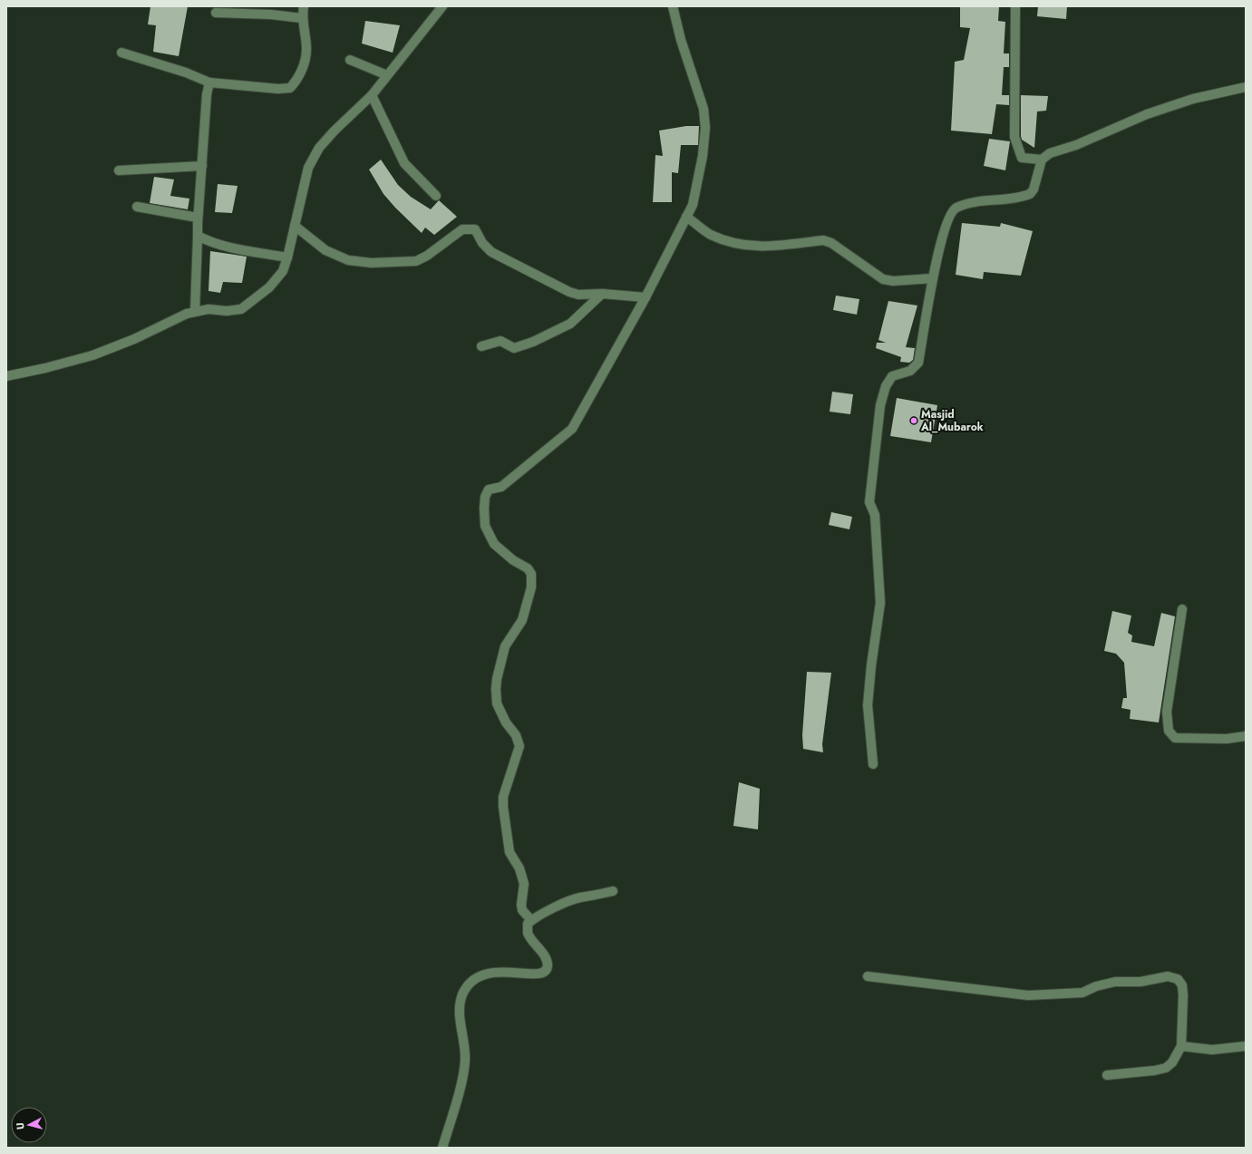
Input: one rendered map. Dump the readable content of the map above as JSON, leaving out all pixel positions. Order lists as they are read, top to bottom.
{
  "places": ["Masjid Al_Mubarok"],
  "north": "left"
}
